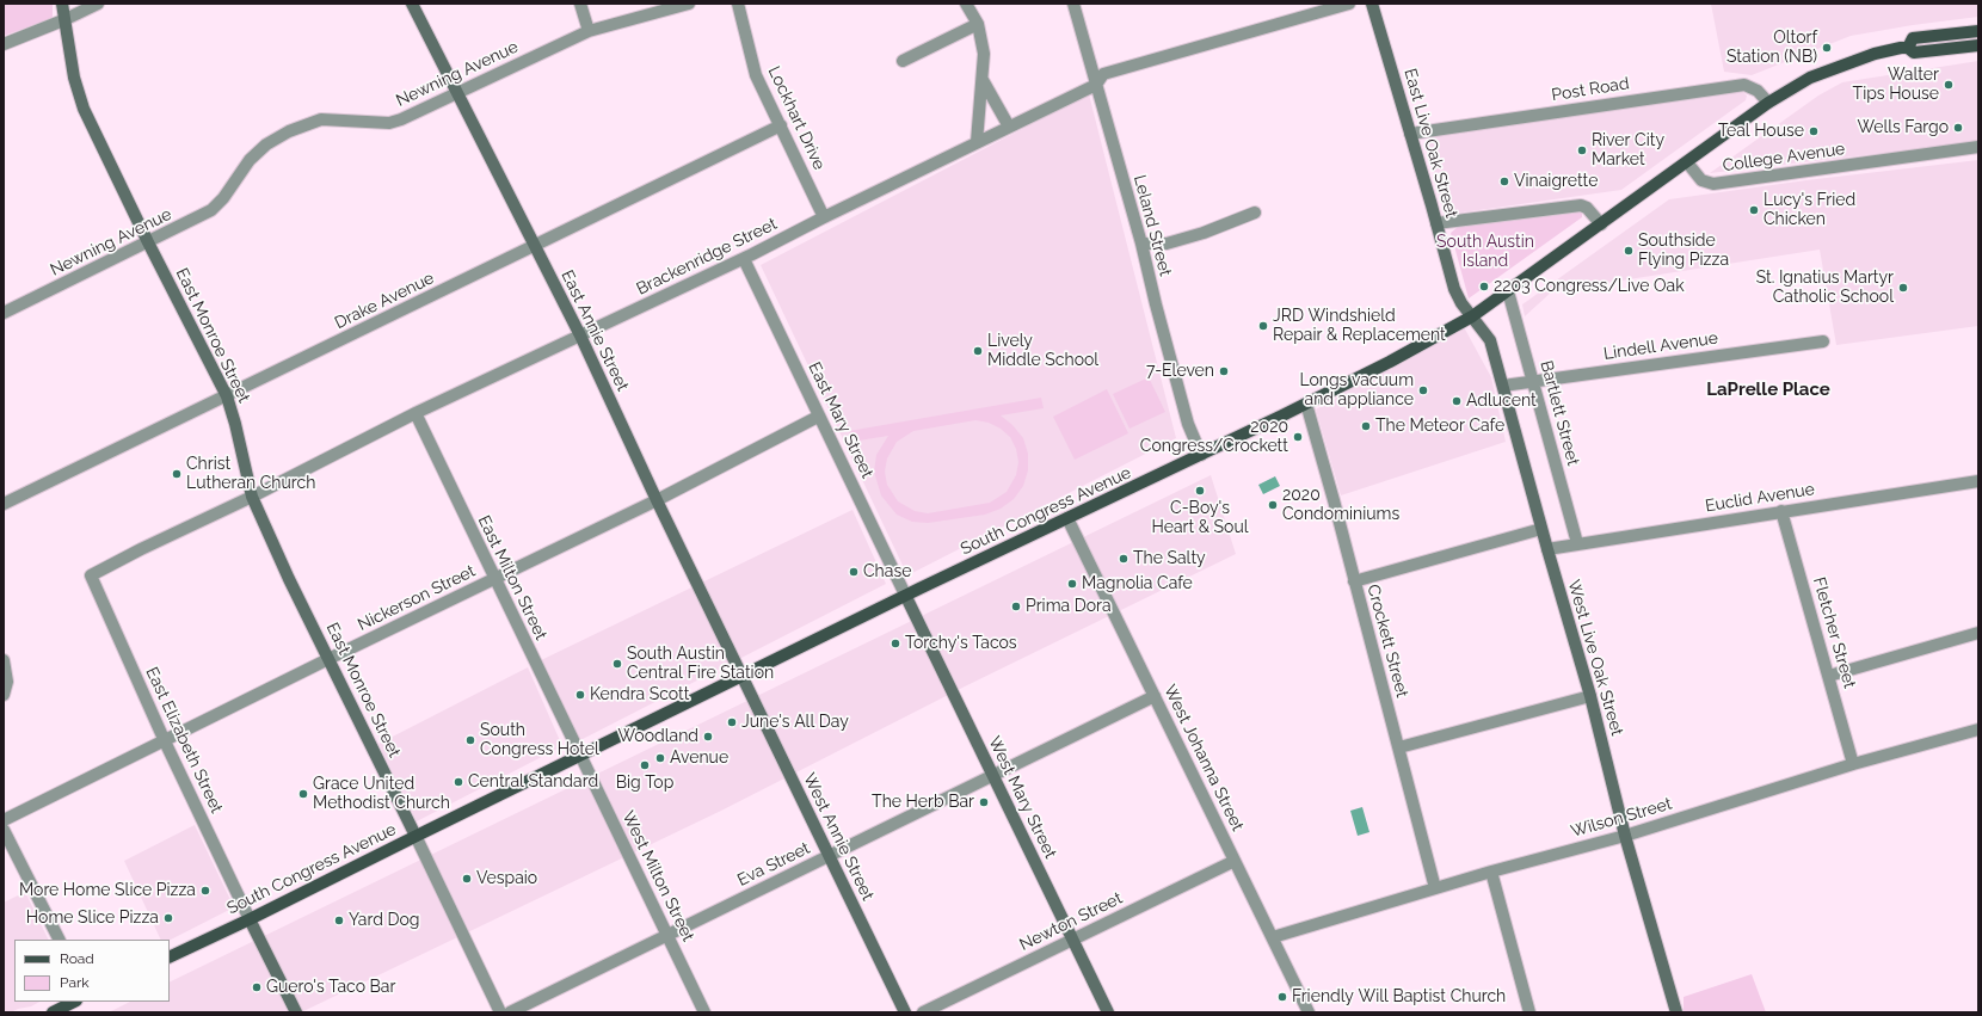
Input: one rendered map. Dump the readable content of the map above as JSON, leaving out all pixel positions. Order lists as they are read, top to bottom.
{
  "streets": {
    "main road": ["South Congress Avenue"],
    "street": [
      "Newning Avenue",
      "Post Road",
      "Lockhart Drive",
      "East Live Oak Street",
      "College Avenue",
      "Leland Street",
      "Brackenridge Street",
      "Drake Avenue",
      "East Annie Street",
      "East Monroe Street",
      "Lindell Avenue",
      "Bartlett Street",
      "East Mary Street",
      "Euclid Avenue",
      "East Milton Street",
      "Nickerson Street",
      "Fletcher Street",
      "Crockett Street",
      "West Live Oak Street",
      "East Elizabeth Street",
      "West Johanna Street",
      "West Mary Street",
      "Wilson Street",
      "West Annie Street",
      "Eva Street",
      "West Milton Street",
      "Newton Street"
    ]
  },
  "crossings": [
    ["Newning Avenue", "East Annie Street"],
    ["Newning Avenue", "East Monroe Street"],
    ["Post Road", "East Live Oak Street"],
    ["Post Road", "South Congress Avenue"],
    ["Lockhart Drive", "Brackenridge Street"],
    ["Lockhart Drive", "Drake Avenue"],
    ["East Live Oak Street", "South Congress Avenue"],
    ["East Live Oak Street", "West Live Oak Street"],
    ["College Avenue", "South Congress Avenue"],
    ["Leland Street", "Brackenridge Street"],
    ["Leland Street", "South Congress Avenue"],
    ["Brackenridge Street", "East Annie Street"],
    ["Brackenridge Street", "East Monroe Street"],
    ["Brackenridge Street", "East Mary Street"],
    ["Brackenridge Street", "East Milton Street"],
    ["Brackenridge Street", "East Elizabeth Street"],
    ["Drake Avenue", "East Annie Street"],
    ["Drake Avenue", "East Monroe Street"],
    ["East Annie Street", "South Congress Avenue"],
    ["East Annie Street", "Nickerson Street"],
    ["East Annie Street", "West Annie Street"],
    ["East Monroe Street", "South Congress Avenue"],
    ["East Monroe Street", "Nickerson Street"],
    ["Lindell Avenue", "Bartlett Street"],
    ["Lindell Avenue", "West Live Oak Street"],
    ["Bartlett Street", "Euclid Avenue"],
    ["Bartlett Street", "South Congress Avenue"],
    ["East Mary Street", "South Congress Avenue"],
    ["East Mary Street", "Nickerson Street"],
    ["East Mary Street", "West Mary Street"],
    ["Euclid Avenue", "Fletcher Street"],
    ["Euclid Avenue", "West Live Oak Street"],
    ["South Congress Avenue", "East Milton Street"],
    ["South Congress Avenue", "Crockett Street"],
    ["South Congress Avenue", "West Live Oak Street"],
    ["South Congress Avenue", "East Elizabeth Street"],
    ["South Congress Avenue", "West Johanna Street"],
    ["South Congress Avenue", "West Mary Street"],
    ["South Congress Avenue", "West Annie Street"],
    ["South Congress Avenue", "West Milton Street"],
    ["East Milton Street", "Nickerson Street"],
    ["East Milton Street", "West Milton Street"],
    ["Nickerson Street", "East Elizabeth Street"],
    ["Fletcher Street", "Wilson Street"],
    ["Crockett Street", "Wilson Street"],
    ["West Live Oak Street", "Wilson Street"],
    ["West Johanna Street", "Wilson Street"],
    ["West Johanna Street", "Eva Street"],
    ["West Johanna Street", "Newton Street"],
    ["West Mary Street", "Eva Street"],
    ["West Mary Street", "Newton Street"],
    ["West Annie Street", "Eva Street"],
    ["Eva Street", "West Milton Street"]
  ],
  "districts": ["LaPrelle Place"],
  "parks": ["South Austin Island"],
  "places": [
    "Oltorf Station (NB)",
    "Walter Tips House",
    "Wells Fargo",
    "Teal House",
    "River City Market",
    "Vinaigrette",
    "Lucy's Fried Chicken",
    "Southside Flying Pizza",
    "2203 Congress/Live Oak",
    "St. Ignatius Martyr Catholic School",
    "JRD Windshield Repair & Replacement",
    "Lively Middle School",
    "7-Eleven",
    "Longs vacuum and appliance",
    "Adlucent",
    "The Meteor Cafe",
    "2020 Congress/Crockett",
    "Christ Lutheran Church",
    "C-Boy's Heart & Soul",
    "2020 Condominiums",
    "The Salty",
    "Chase",
    "Magnolia Cafe",
    "Prima Dora",
    "Torchy's Tacos",
    "South Austin Central Fire Station",
    "Kendra Scott",
    "June's All Day",
    "Woodland",
    "South Congress Hotel",
    "Avenue",
    "Big Top",
    "Central Standard",
    "Grace United Methodist Church",
    "The Herb Bar",
    "Vespaio",
    "More Home Slice Pizza",
    "Home Slice Pizza",
    "Yard Dog",
    "Guero's Taco Bar",
    "Friendly Will Baptist Church"
  ],
  "legend": ["Road", "Park"]
}
